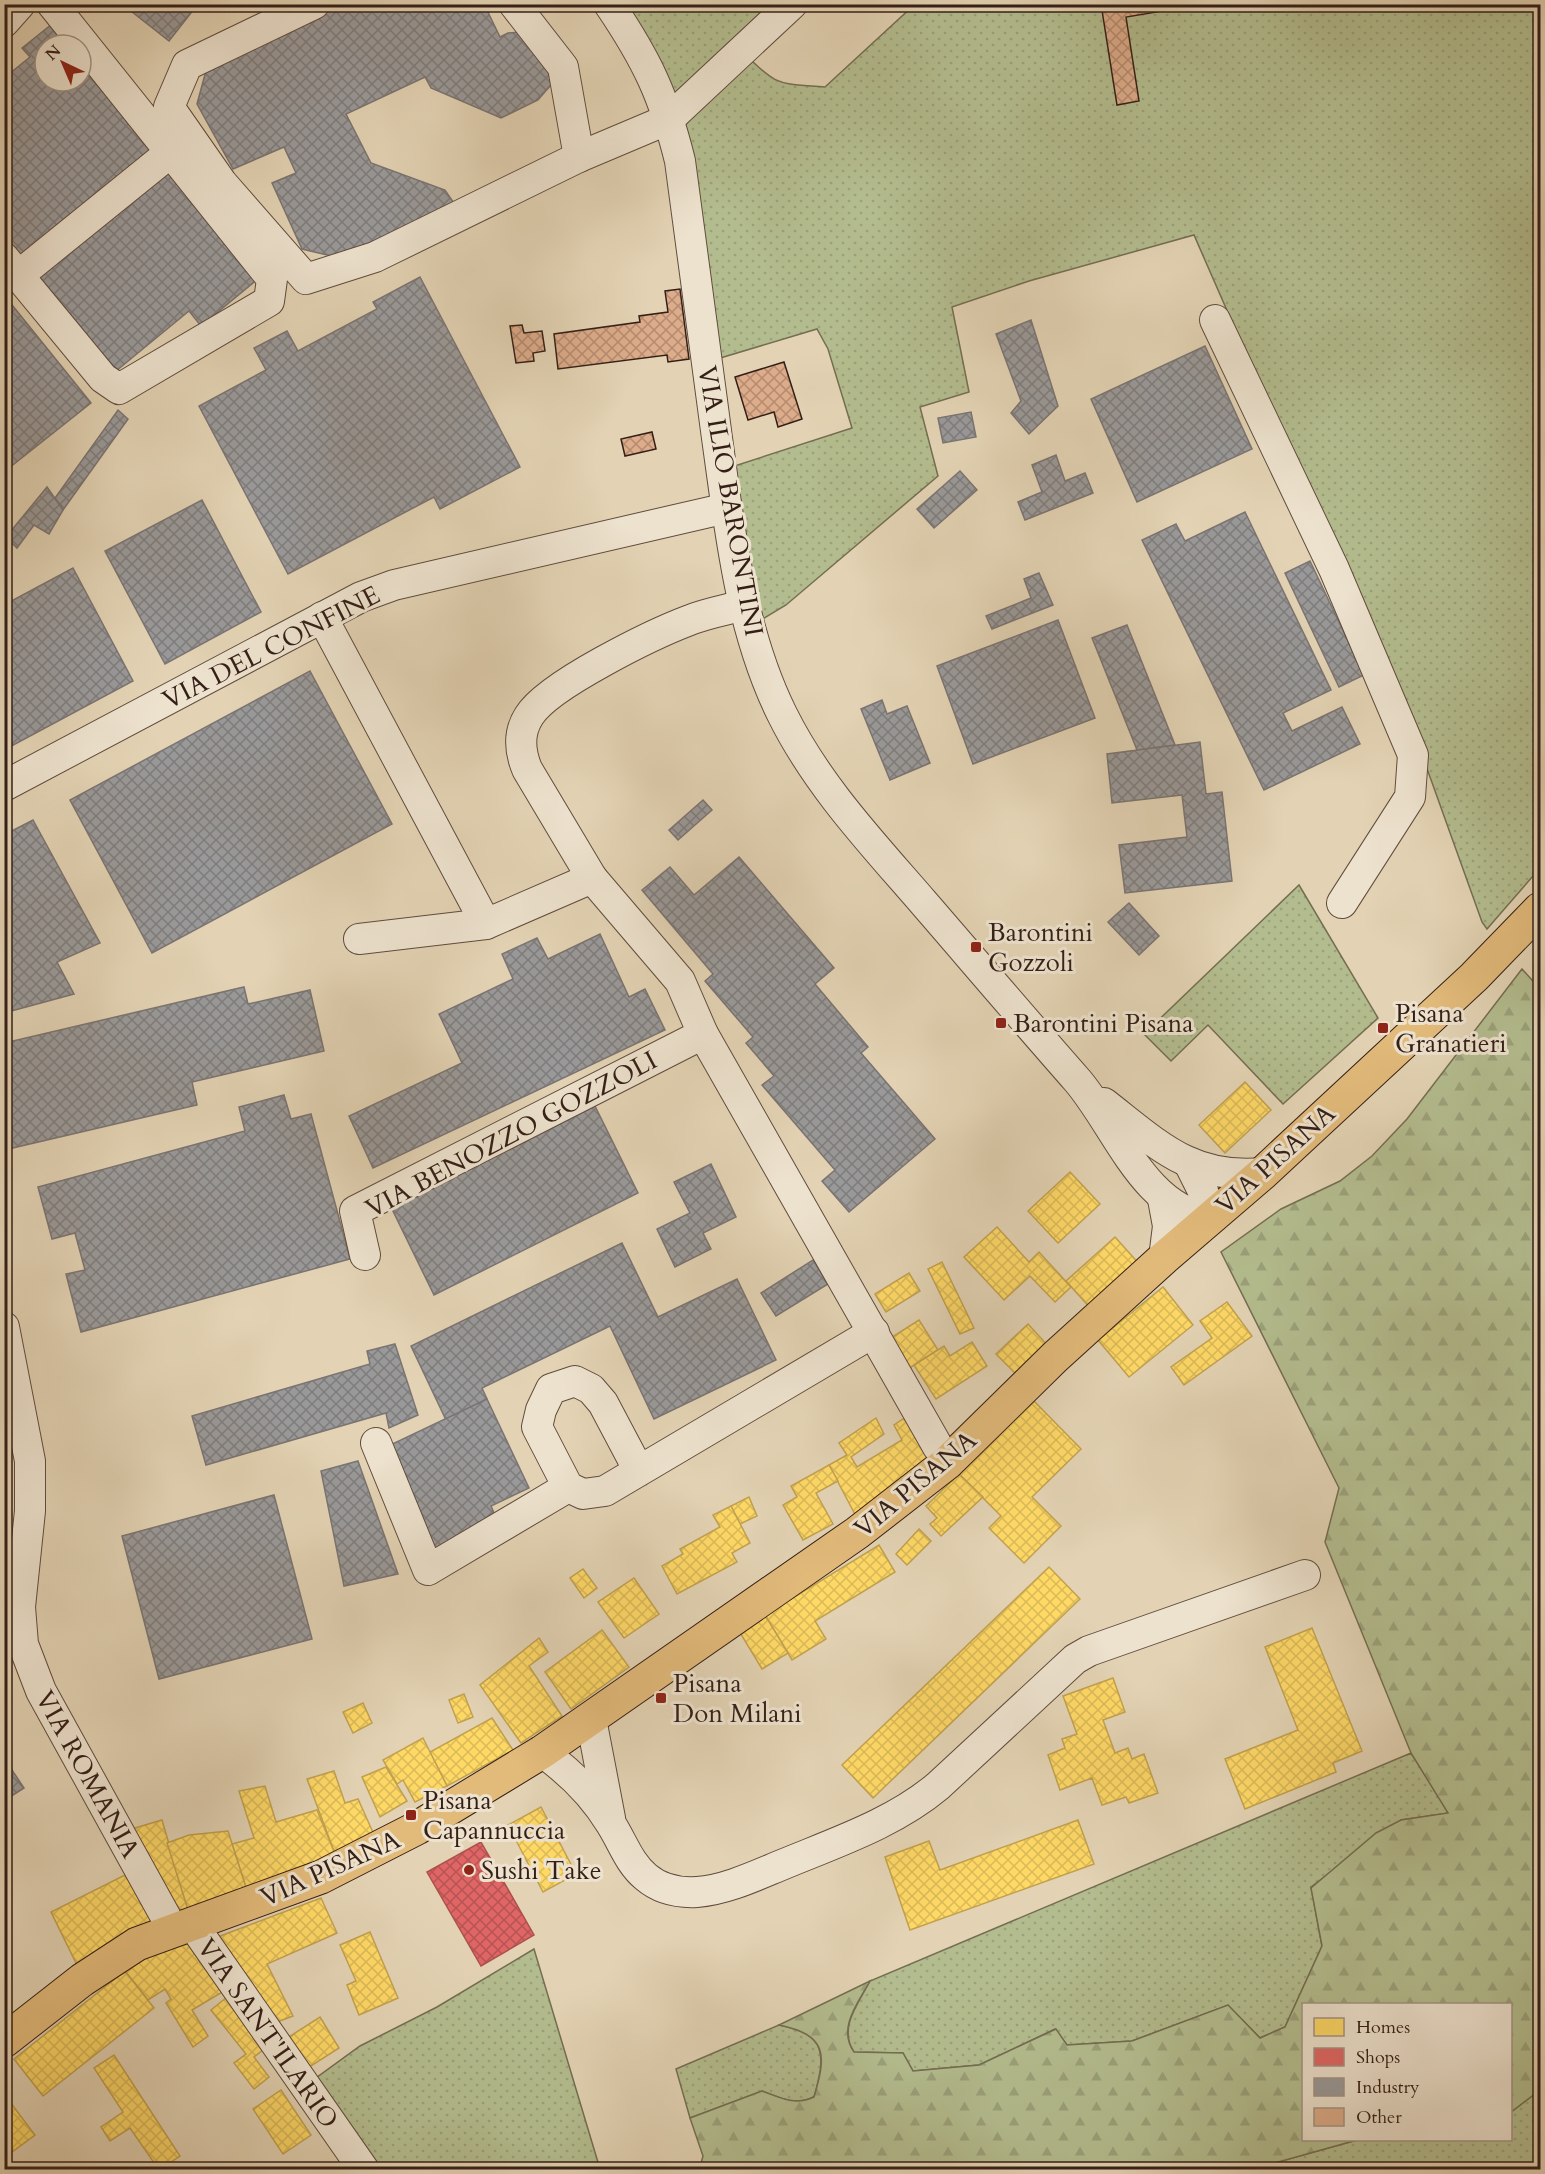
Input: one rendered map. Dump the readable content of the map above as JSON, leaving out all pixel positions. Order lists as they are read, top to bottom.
{
  "streets": {
    "main road": ["VIA PISANA"],
    "street": [
      "VIA ILIO BARONTINI",
      "VIA DEL CONFINE",
      "VIA BENOZZO GOZZOLI",
      "VIA ROMANIA",
      "VIA SANT'ILARIO"
    ]
  },
  "crossings": [
    ["VIA ILIO BARONTINI", "VIA DEL CONFINE"],
    ["VIA ILIO BARONTINI", "VIA PISANA"],
    ["VIA PISANA", "VIA ROMANIA"],
    ["VIA PISANA", "VIA SANT'ILARIO"],
    ["VIA ROMANIA", "VIA SANT'ILARIO"]
  ],
  "places": {
    "transit": [
      "Barontini Gozzoli",
      "Barontini Pisana",
      "Pisana Granatieri",
      "Pisana Don Milani",
      "Pisana Capannuccia"
    ],
    "other": ["Sushi Take"]
  },
  "legend": [
    "Homes",
    "Shops",
    "Industry",
    "Other"
  ],
  "north": "top left"
}
